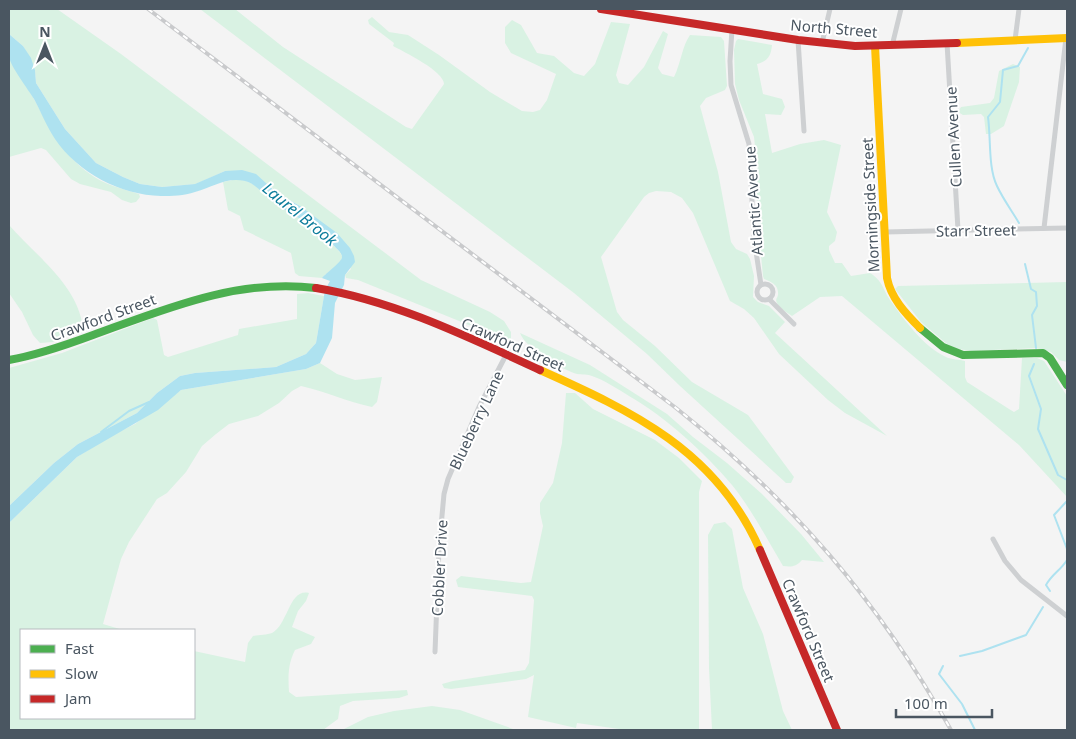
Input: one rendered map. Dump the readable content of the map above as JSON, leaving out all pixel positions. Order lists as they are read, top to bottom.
{
  "streets": {
    "main road": ["North Street", "Morningside Street", "Crawford Street"],
    "street": [
      "Cullen Avenue",
      "Atlantic Avenue",
      "Starr Street",
      "Blueberry Lane",
      "Cobbler Drive"
    ]
  },
  "crossings": [
    ["North Street", "Cullen Avenue"],
    ["North Street", "Atlantic Avenue"],
    ["North Street", "Morningside Street"],
    ["Cullen Avenue", "Starr Street"],
    ["Morningside Street", "Starr Street"],
    ["Crawford Street", "Blueberry Lane"],
    ["Blueberry Lane", "Cobbler Drive"]
  ],
  "water": ["Laurel Brook"],
  "legend": ["Fast", "Slow", "Jam"],
  "scale_bar": "100 m",
  "north": "top"
}
